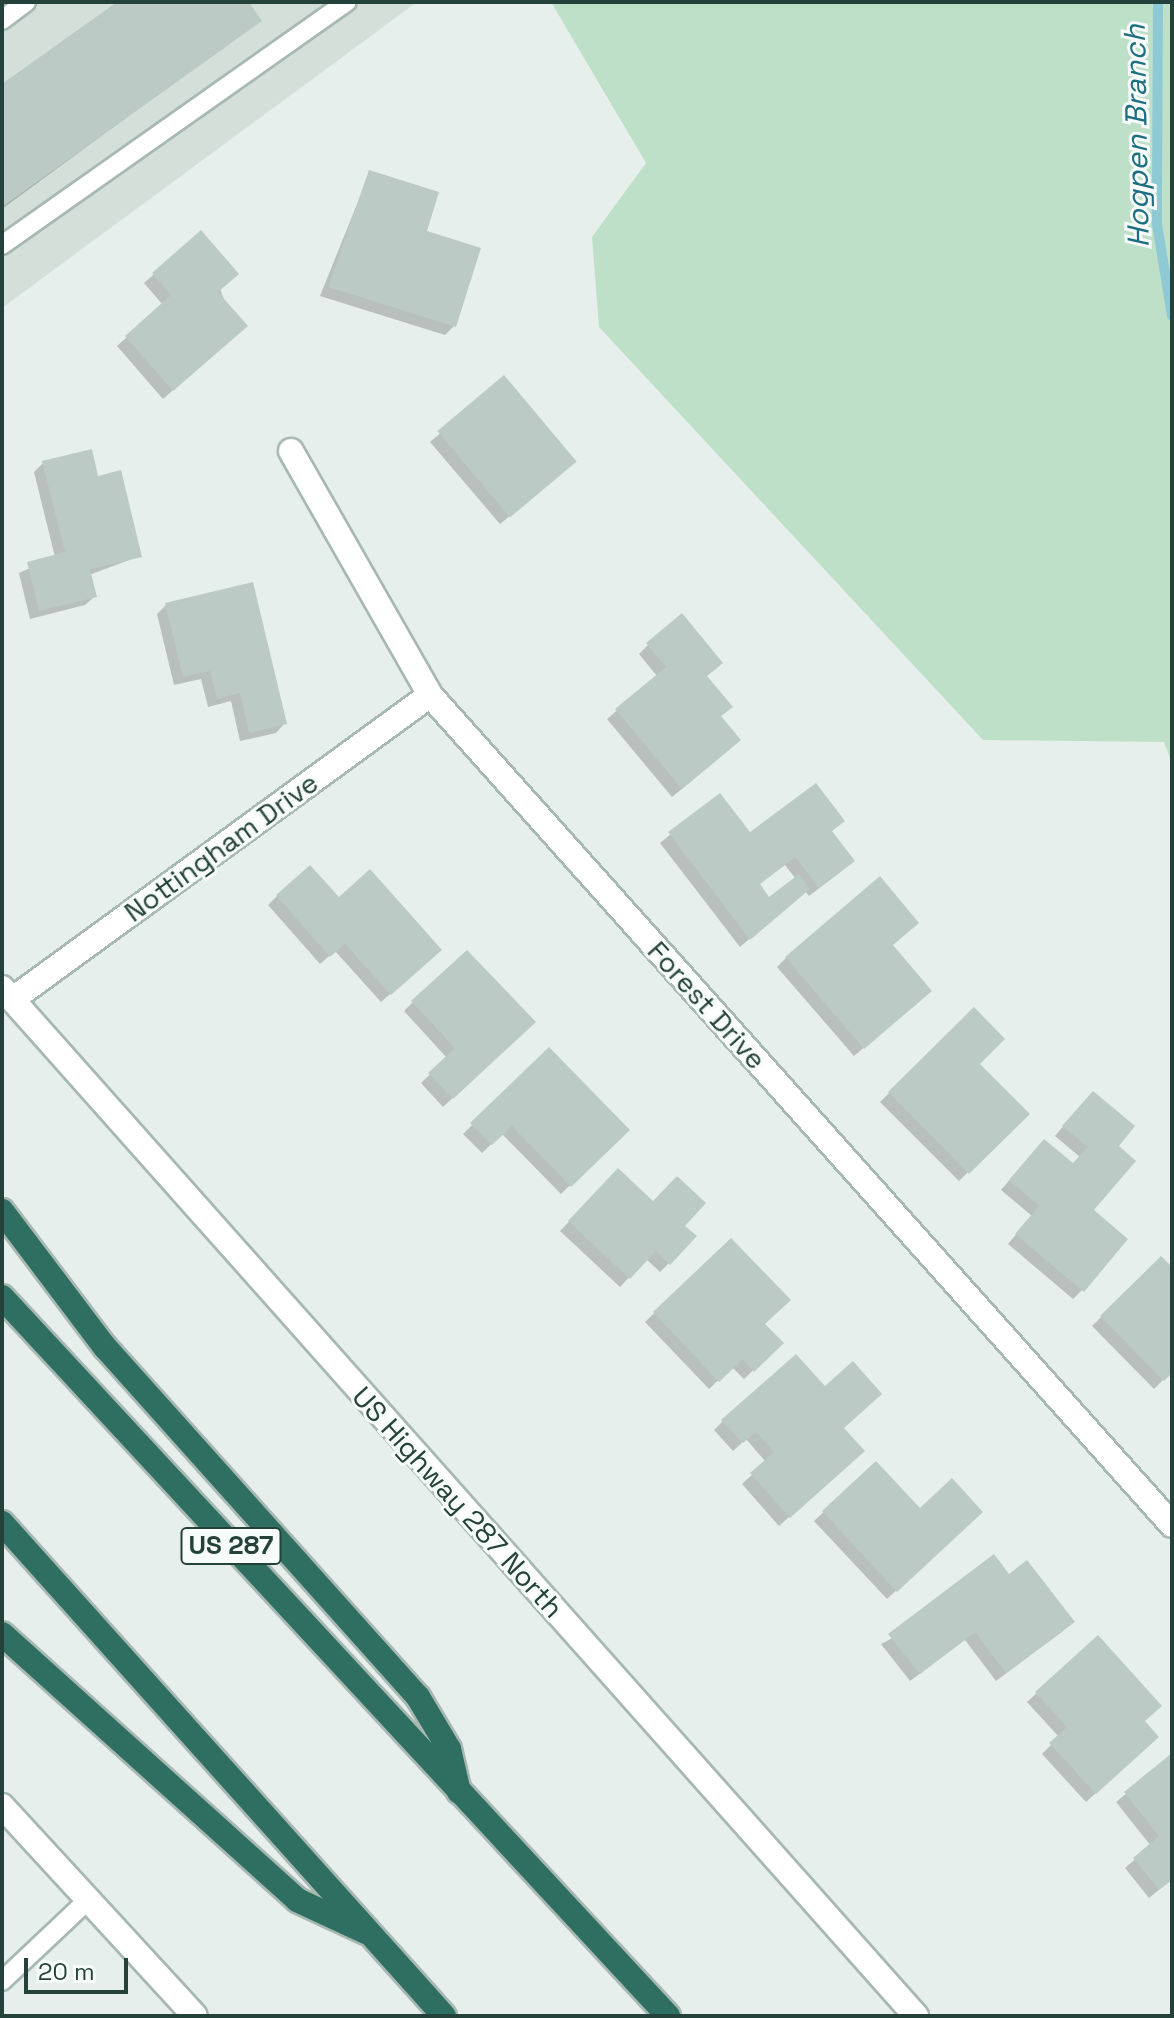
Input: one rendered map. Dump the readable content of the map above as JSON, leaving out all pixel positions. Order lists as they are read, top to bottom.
{
  "streets": {
    "highway": ["US 287"],
    "street": ["Nottingham Drive", "Forest Drive", "US Highway 287 North"]
  },
  "crossings": [
    ["Nottingham Drive", "Forest Drive"],
    ["Nottingham Drive", "US Highway 287 North"]
  ],
  "water": ["Hogpen Branch"],
  "scale_bar": "20 m"
}
